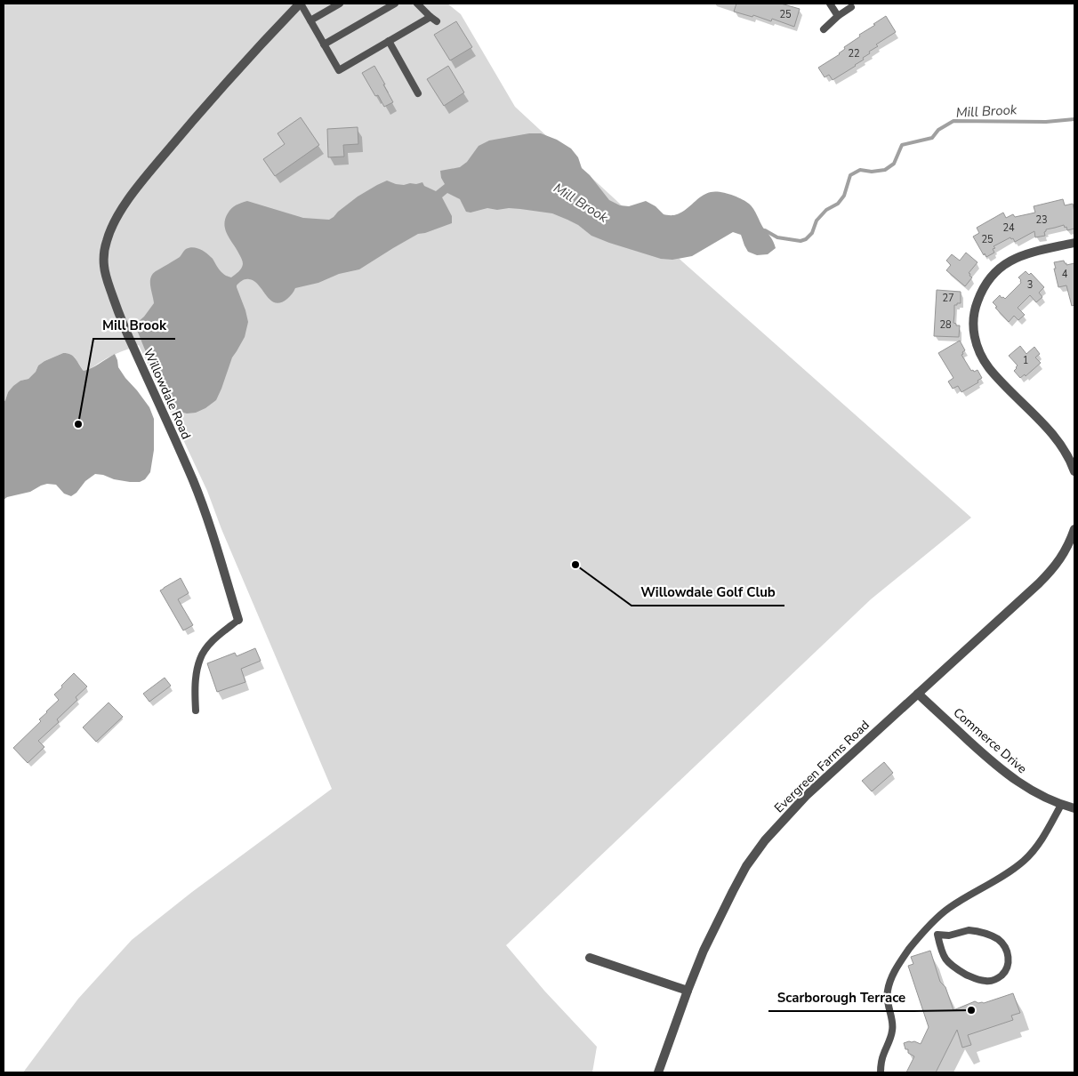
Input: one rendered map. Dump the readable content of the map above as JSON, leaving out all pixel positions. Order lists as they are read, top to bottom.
{
  "streets": {
    "street": ["Willowdale Road", "Commerce Drive", "Evergreen Farms Road"]
  },
  "crossings": [
    ["Commerce Drive", "Evergreen Farms Road"]
  ],
  "water": ["Mill Brook"],
  "places": ["Mill Brook", "Willowdale Golf Club", "Scarborough Terrace"],
  "house_numbers": [
    "25",
    "22",
    "23",
    "24",
    "25",
    "4",
    "3",
    "27",
    "28",
    "1"
  ]
}
